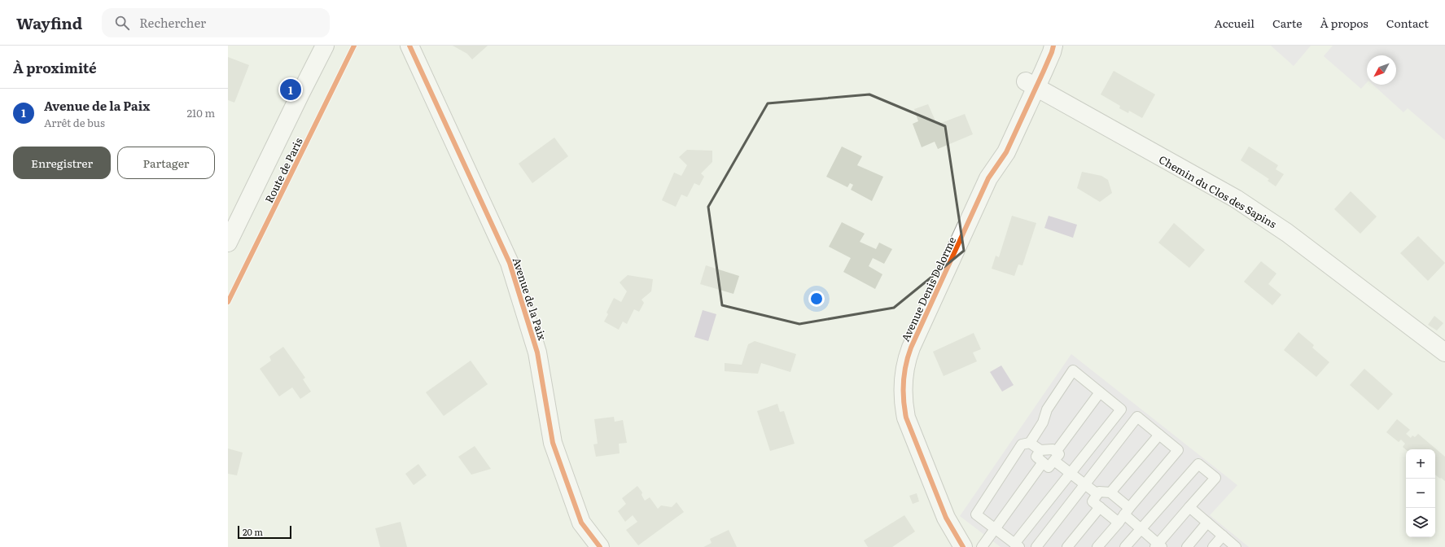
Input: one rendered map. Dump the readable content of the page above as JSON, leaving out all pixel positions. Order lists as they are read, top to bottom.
{
  "streets": {
    "street": [
      "Route de Paris",
      "Chemin du Clos des Sapins",
      "Avenue Denis Delorme",
      "Avenue de la Paix"
    ]
  },
  "crossings": [
    ["Chemin du Clos des Sapins", "Avenue Denis Delorme"]
  ],
  "scale_bar": "20 m",
  "north": "bottom left",
  "page": {
    "header": "Wayfind",
    "search": "Rechercher",
    "nav": [
      "Accueil",
      "Carte",
      "À propos",
      "Contact"
    ],
    "heading": "À proximité",
    "pins": "1",
    "list": [
      {
        "mark": "1",
        "name": "Avenue de la Paix",
        "note": "Arrêt de bus",
        "value": "210 m"
      }
    ],
    "buttons": ["Enregistrer", "Partager"],
    "map_buttons": ["+", "−"],
    "scale": "20 m"
  }
}
